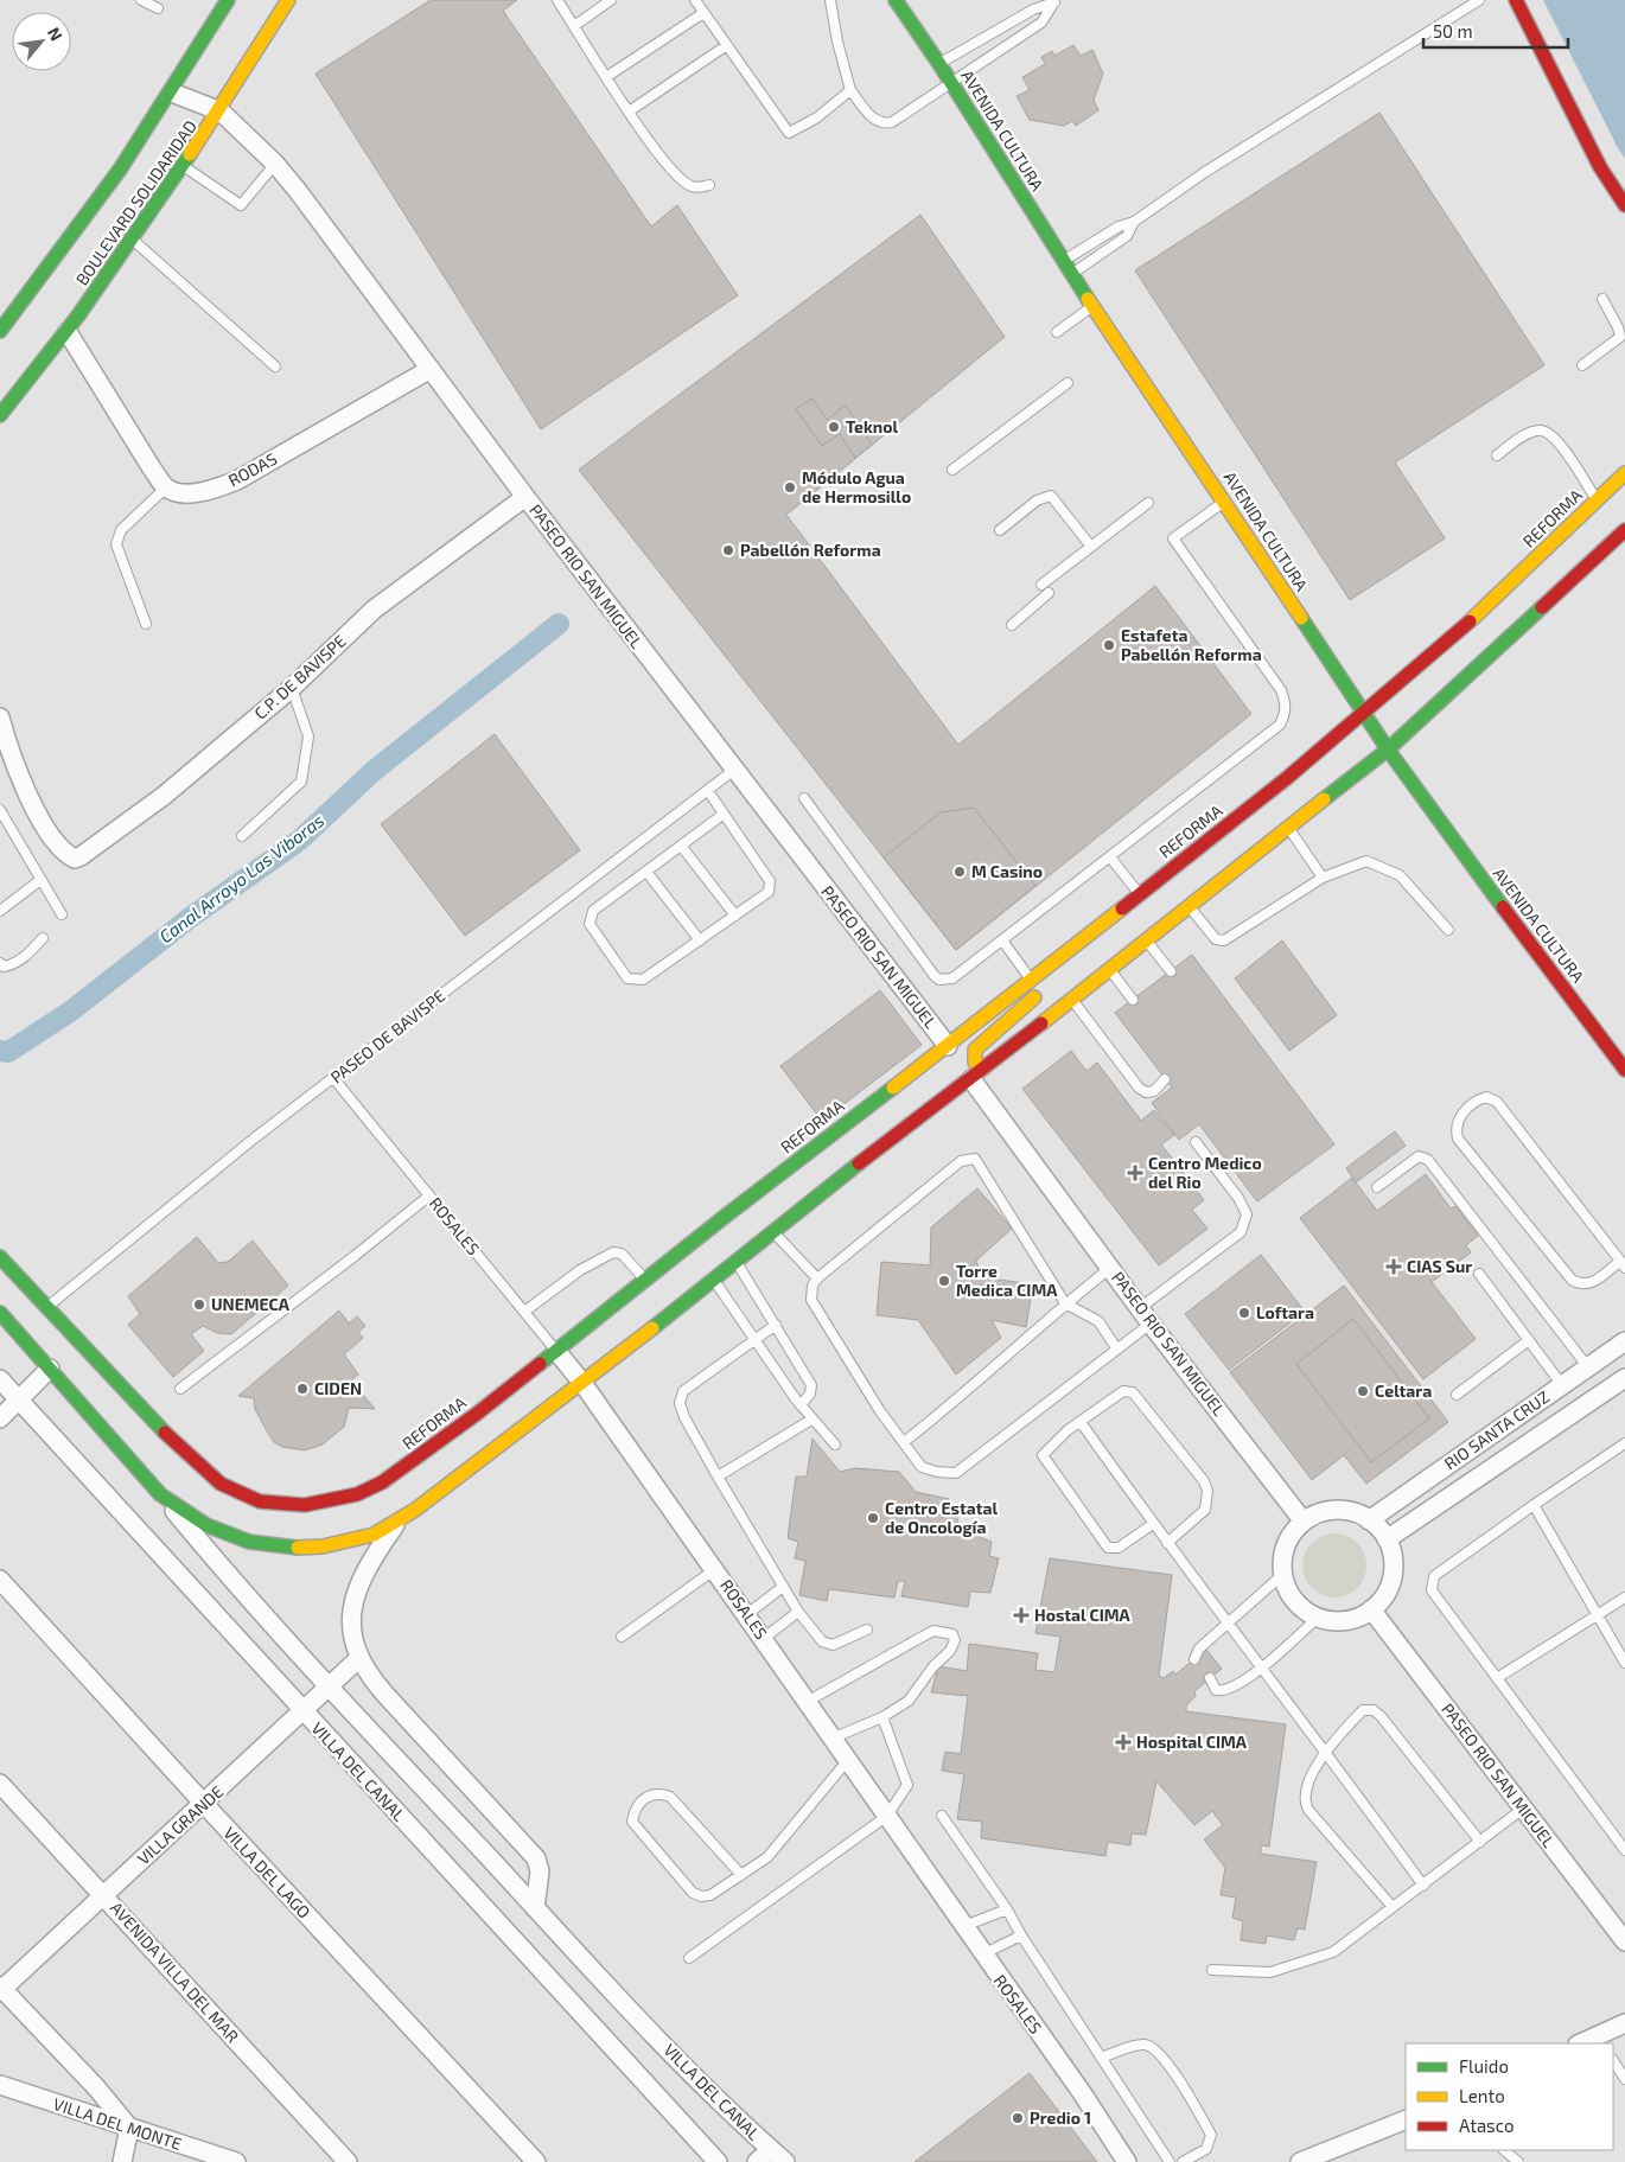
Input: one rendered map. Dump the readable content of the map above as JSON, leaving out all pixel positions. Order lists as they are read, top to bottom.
{
  "streets": {
    "main road": ["AVENIDA CULTURA", "BOULEVARD SOLIDARIDAD", "REFORMA"],
    "street": [
      "RODAS",
      "PASEO RIO SAN MIGUEL",
      "C.P. DE BAVISPE",
      "ROSALES",
      "RIO SANTA CRUZ",
      "VILLA DEL CANAL",
      "VILLA GRANDE",
      "VILLA DEL LAGO",
      "AVENIDA VILLA DEL MAR",
      "VILLA DEL MONTE"
    ],
    "lane": ["PASEO DE BAVISPE"]
  },
  "crossings": [
    ["AVENIDA CULTURA", "REFORMA"],
    ["BOULEVARD SOLIDARIDAD", "PASEO RIO SAN MIGUEL"],
    ["RODAS", "PASEO RIO SAN MIGUEL"],
    ["REFORMA", "PASEO RIO SAN MIGUEL"],
    ["REFORMA", "PASEO DE BAVISPE"],
    ["REFORMA", "ROSALES"],
    ["PASEO RIO SAN MIGUEL", "C.P. DE BAVISPE"],
    ["PASEO RIO SAN MIGUEL", "PASEO DE BAVISPE"],
    ["PASEO RIO SAN MIGUEL", "RIO SANTA CRUZ"],
    ["PASEO DE BAVISPE", "ROSALES"],
    ["VILLA DEL CANAL", "VILLA GRANDE"],
    ["VILLA GRANDE", "VILLA DEL LAGO"],
    ["VILLA GRANDE", "AVENIDA VILLA DEL MAR"]
  ],
  "water": ["Canal Arroyo Las Viboras"],
  "places": {
    "other": [
      "Teknol",
      "Módulo Agua de Hermosillo",
      "Pabellón Reforma",
      "Estafeta Pabellón Reforma",
      "M Casino",
      "Torre Medica CIMA",
      "UNEMECA",
      "Loftara",
      "CIDEN",
      "Celtara",
      "Centro Estatal de Oncología",
      "Predio 1"
    ],
    "health": [
      "Centro Medico del Rio",
      "CIAS Sur",
      "Hostal CIMA",
      "Hospital CIMA"
    ]
  },
  "legend": ["Fluido", "Lento", "Atasco"],
  "scale_bar": "50 m",
  "north": "top right"
}
